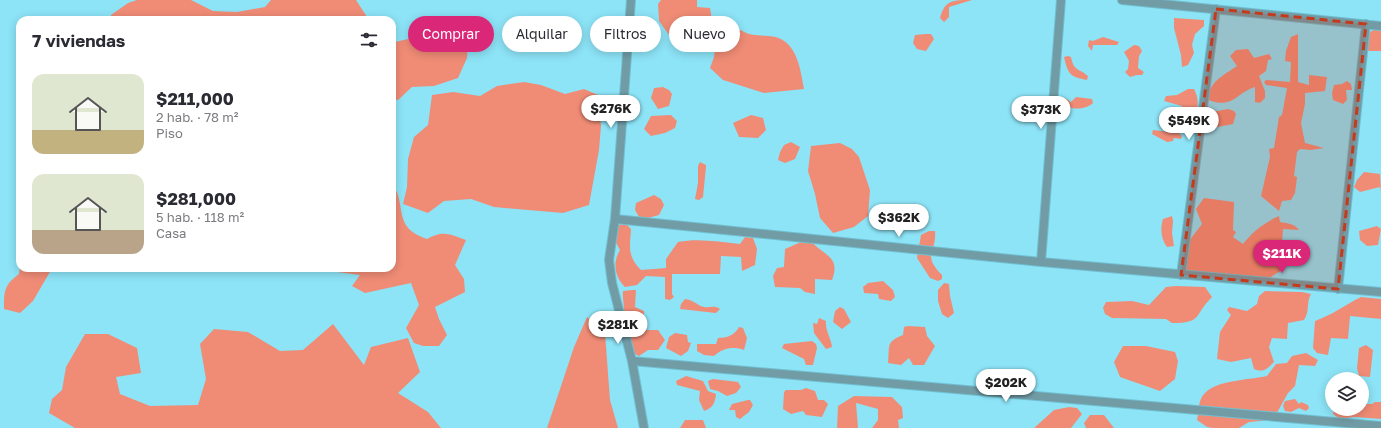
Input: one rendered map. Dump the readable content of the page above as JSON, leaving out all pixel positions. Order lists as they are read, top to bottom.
{
  "page": {
    "chip": [
      "Comprar",
      "Alquilar",
      "Filtros",
      "Nuevo"
    ],
    "heading": "7 viviendas",
    "list": [
      {
        "name": "$211,000",
        "note": "2 hab. · 78 m² · Piso"
      },
      {
        "name": "$281,000",
        "note": "5 hab. · 118 m² · Casa"
      }
    ],
    "price": [
      "$276K",
      "$373K",
      "$549K",
      "$362K",
      "$211K",
      "$281K",
      "$202K"
    ]
  }
}
